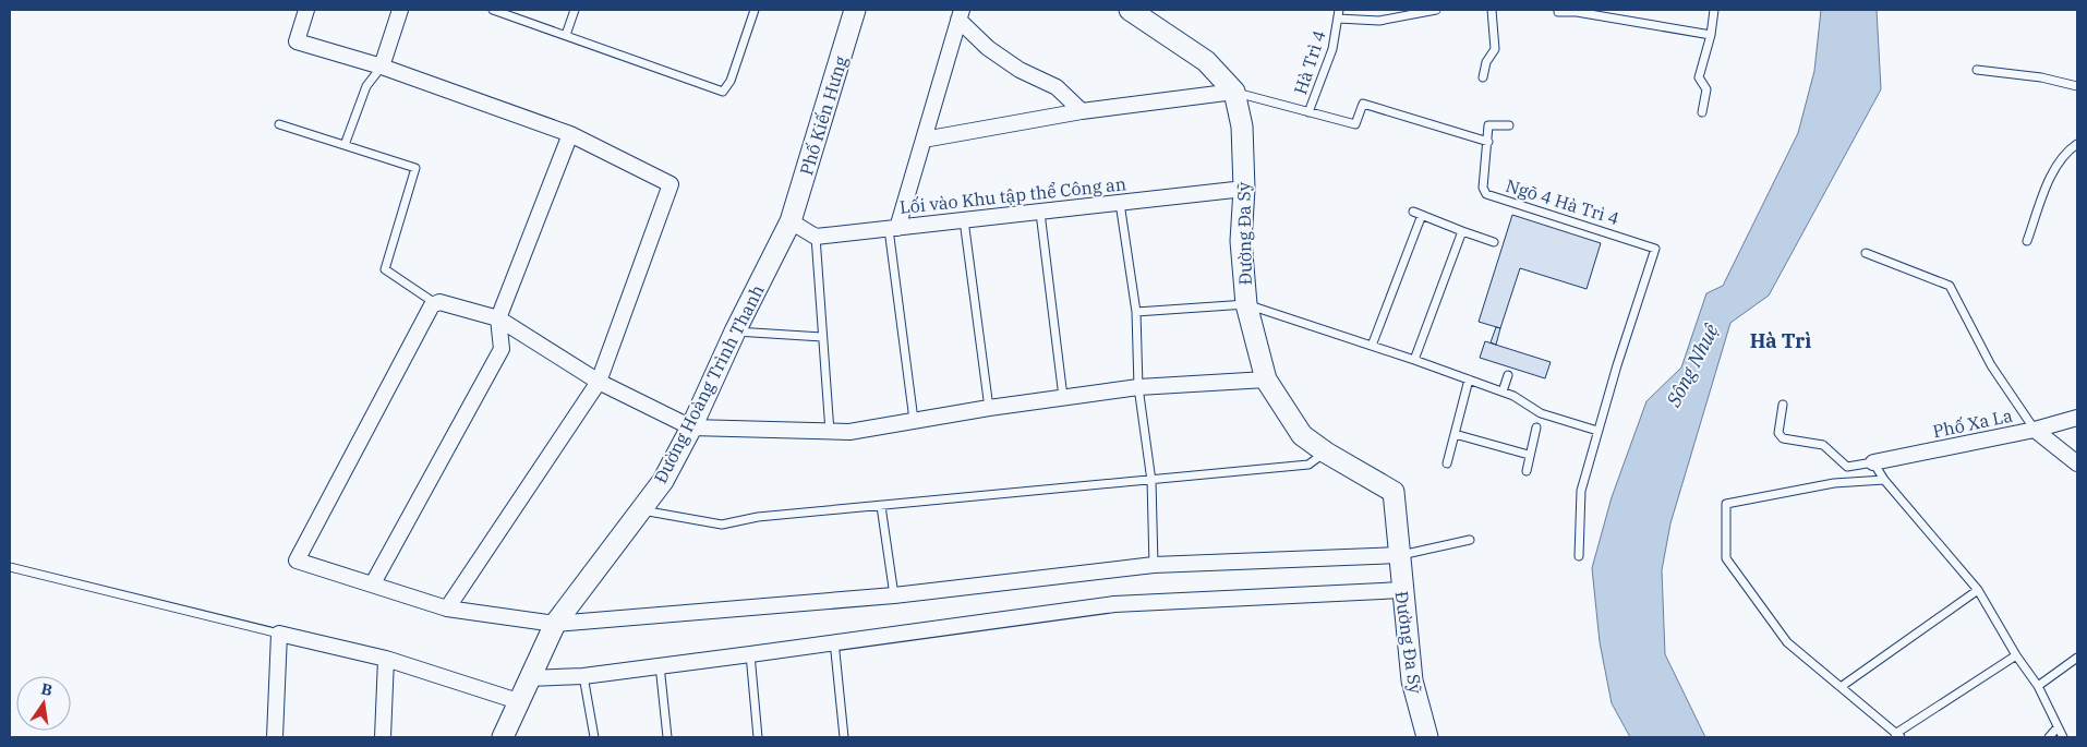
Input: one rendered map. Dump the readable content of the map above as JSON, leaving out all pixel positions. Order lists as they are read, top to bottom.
{
  "streets": {
    "street": [
      "Phố Kiến Hưng",
      "Lối vào Khu tập thể Công an",
      "Đường Đa Sỹ",
      "Đường Hoàng Trình Thanh",
      "Phố Xa La"
    ],
    "lane": ["Hà Trì 4", "Ngõ 4 Hà Trì 4"]
  },
  "crossings": [
    ["Hà Trì 4", "Đường Đa Sỹ"],
    ["Phố Kiến Hưng", "Đường Hoàng Trình Thanh"],
    ["Lối vào Khu tập thể Công an", "Đường Đa Sỹ"]
  ],
  "districts": ["Hà Trì"],
  "water": ["Sông Nhuệ"],
  "north": "top"
}
